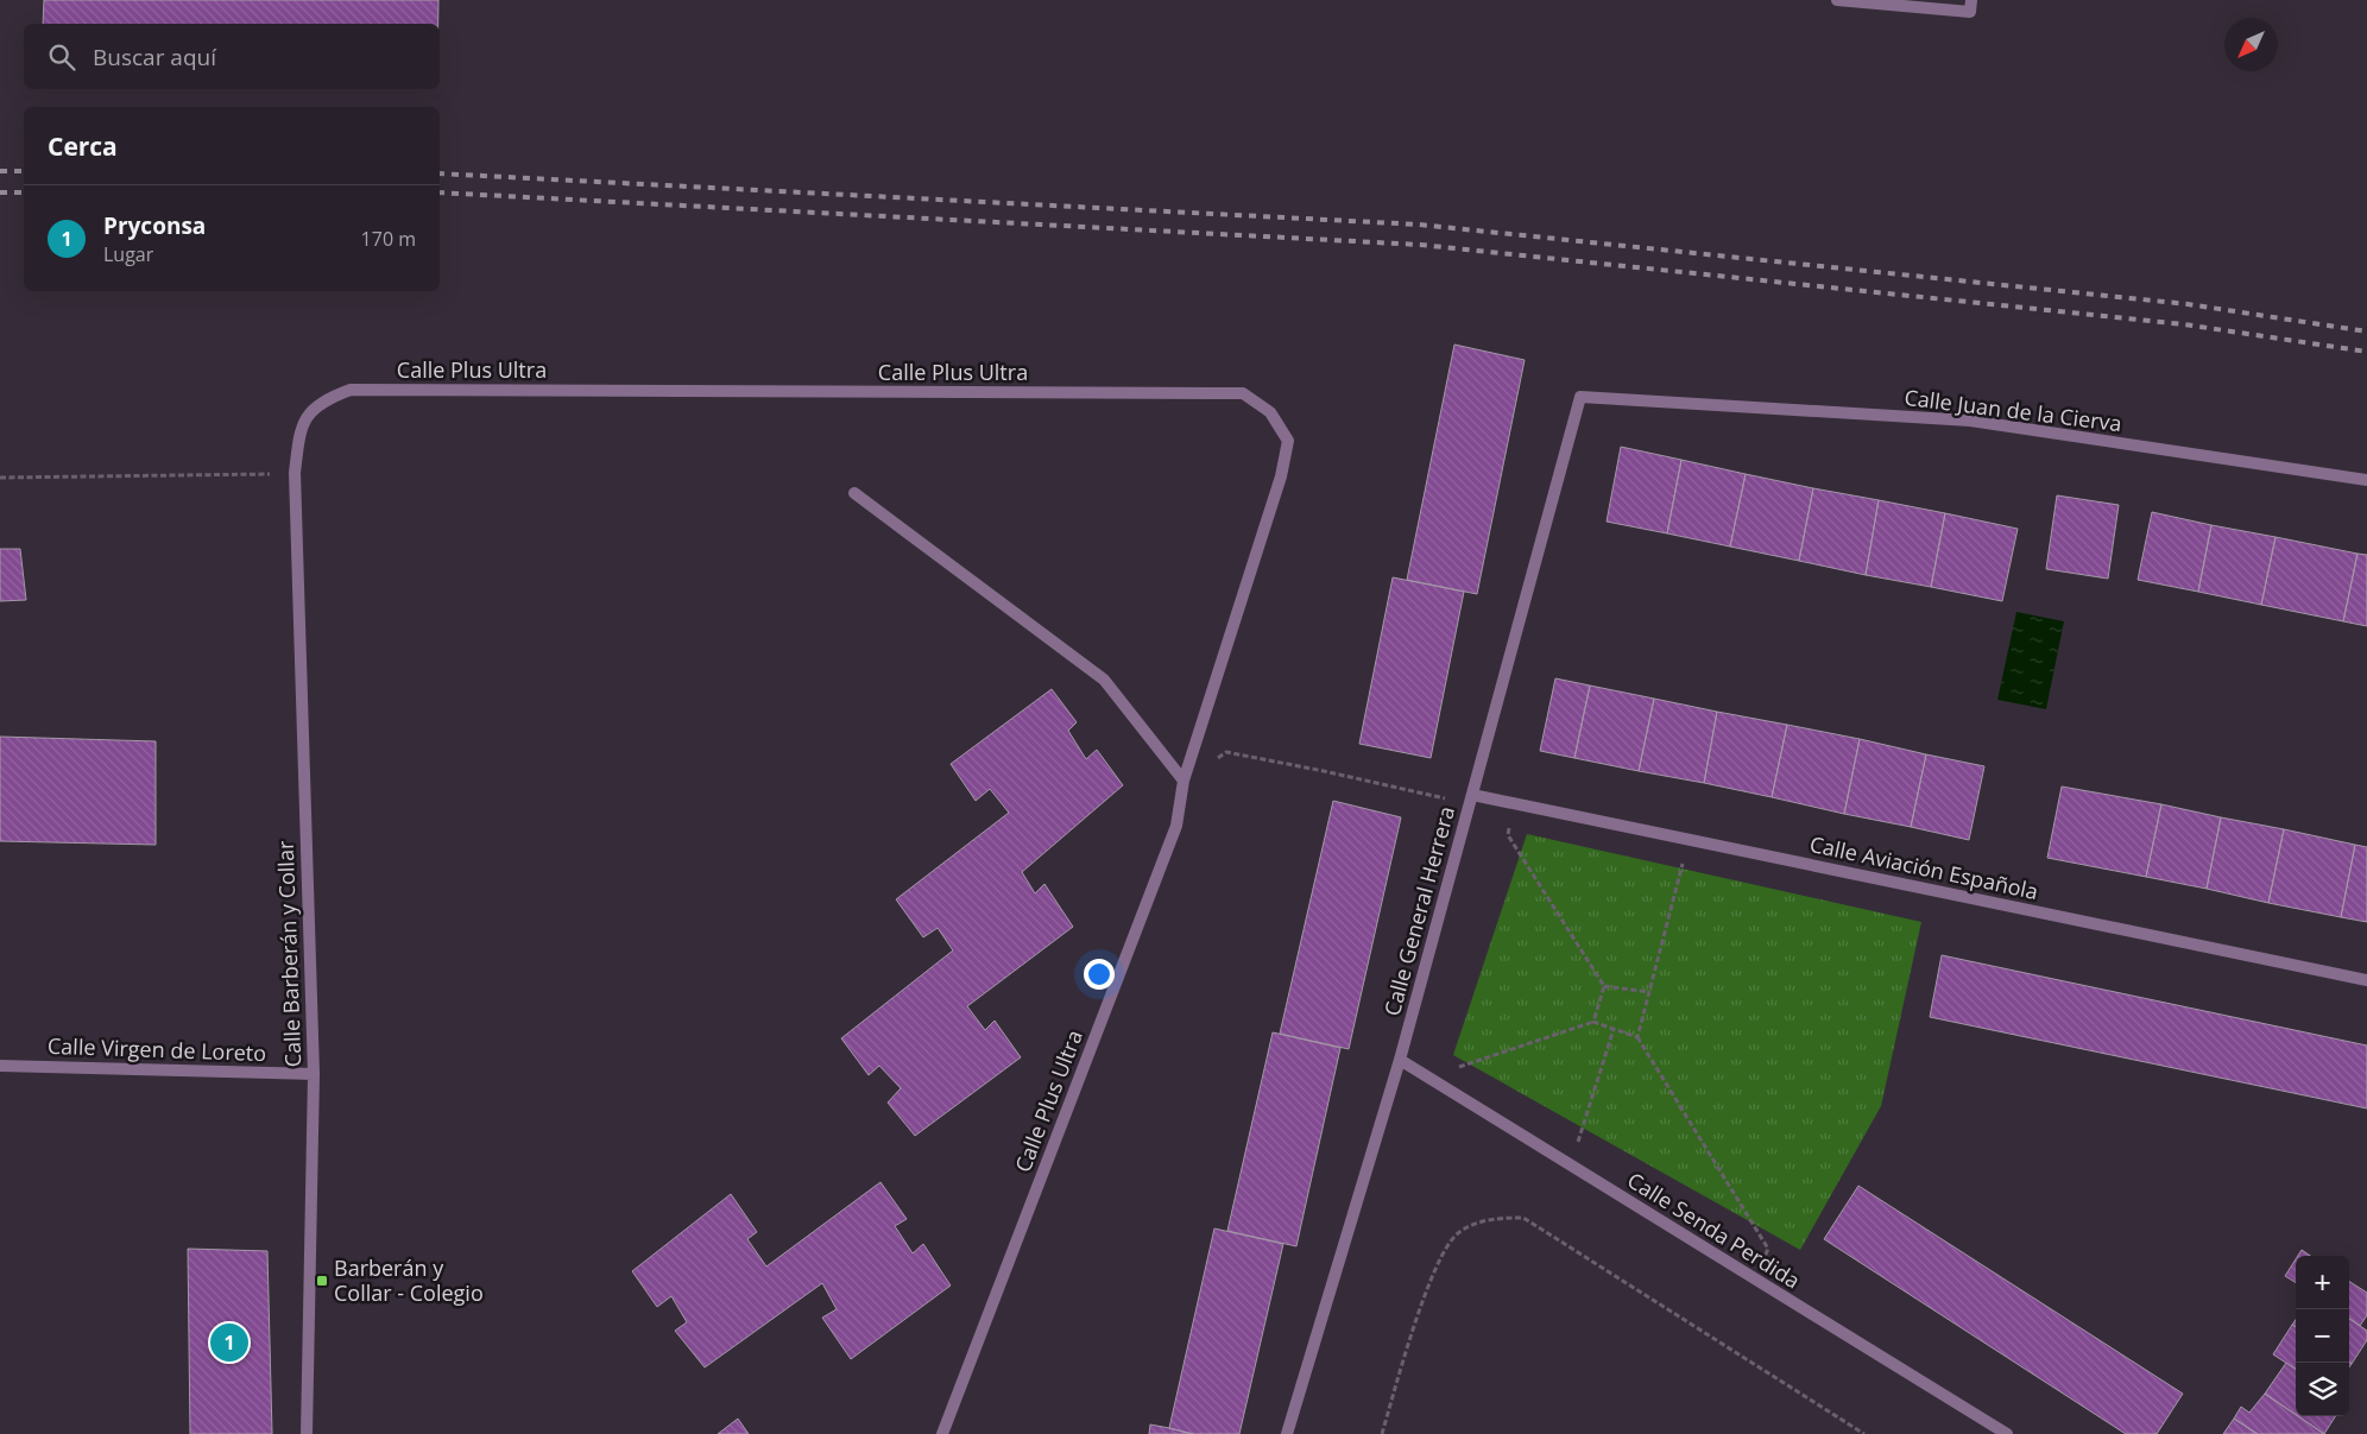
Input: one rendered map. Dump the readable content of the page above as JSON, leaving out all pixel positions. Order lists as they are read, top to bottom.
{
  "streets": {
    "street": [
      "Calle Plus Ultra",
      "Calle Juan de la Cierva",
      "Calle Aviación Española",
      "Calle General Herrera",
      "Calle Barberán y Collar",
      "Calle Virgen de Loreto",
      "Calle Senda Perdida"
    ]
  },
  "crossings": [
    ["Calle Plus Ultra", "Calle Barberán y Collar"],
    ["Calle Juan de la Cierva", "Calle General Herrera"],
    ["Calle Aviación Española", "Calle General Herrera"],
    ["Calle General Herrera", "Calle Senda Perdida"],
    ["Calle Barberán y Collar", "Calle Virgen de Loreto"]
  ],
  "places": {
    "transit": ["Barberán y Collar - Colegio"]
  },
  "north": "bottom left",
  "page": {
    "search": "Buscar aquí",
    "heading": "Cerca",
    "list": [
      {
        "mark": "1",
        "name": "Pryconsa",
        "note": "Lugar",
        "value": "170 m"
      }
    ],
    "map_buttons": ["+", "−"],
    "pins": "1"
  }
}
